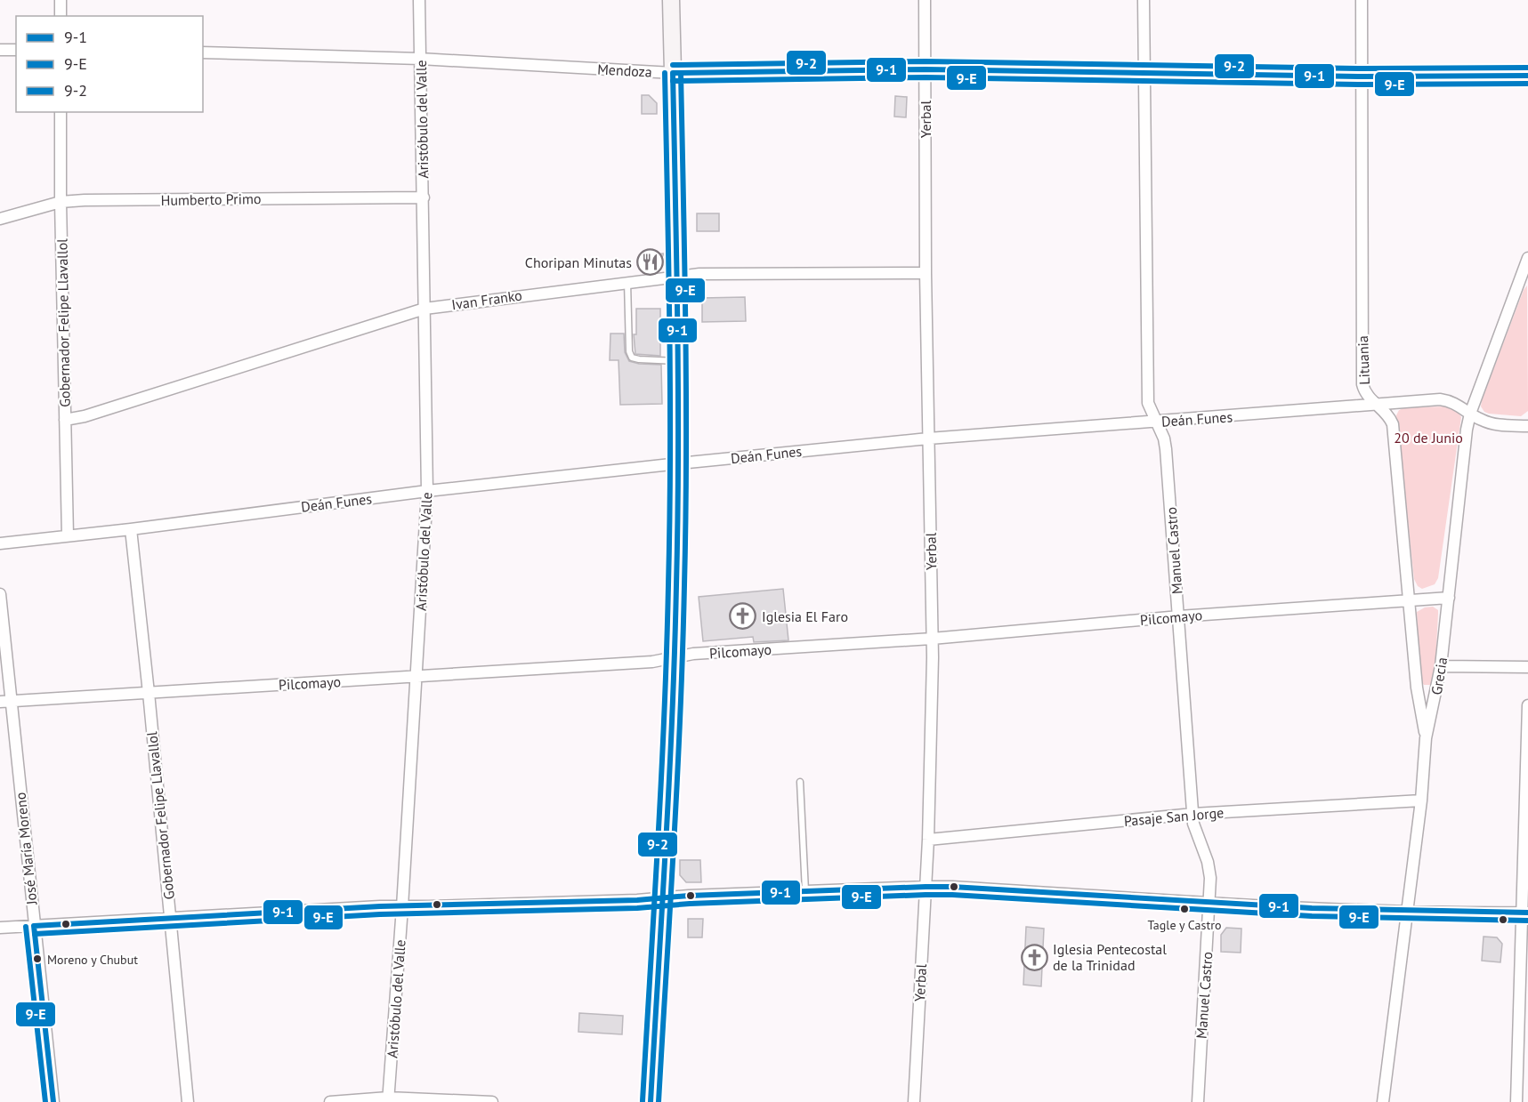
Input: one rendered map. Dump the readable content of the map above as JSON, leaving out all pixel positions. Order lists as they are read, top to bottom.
{
  "streets": {
    "street": [
      "Mendoza",
      "Aristóbulo del Valle",
      "Yerbal",
      "Humberto Primo",
      "Ivan Franko",
      "Gobernador Felipe Llavallol",
      "Lituania",
      "Deán Funes",
      "Manuel Castro",
      "Pilcomayo",
      "Grecia",
      "Pasaje San Jorge",
      "José María Moreno"
    ]
  },
  "crossings": [
    ["Mendoza", "Aristóbulo del Valle"],
    ["Mendoza", "Yerbal"],
    ["Mendoza", "Lituania"],
    ["Mendoza", "Manuel Castro"],
    ["Aristóbulo del Valle", "Humberto Primo"],
    ["Aristóbulo del Valle", "Ivan Franko"],
    ["Aristóbulo del Valle", "Deán Funes"],
    ["Aristóbulo del Valle", "Pilcomayo"],
    ["Yerbal", "Ivan Franko"],
    ["Yerbal", "Deán Funes"],
    ["Yerbal", "Pilcomayo"],
    ["Yerbal", "Pasaje San Jorge"],
    ["Humberto Primo", "Gobernador Felipe Llavallol"],
    ["Ivan Franko", "Gobernador Felipe Llavallol"],
    ["Gobernador Felipe Llavallol", "Deán Funes"],
    ["Gobernador Felipe Llavallol", "Pilcomayo"],
    ["Lituania", "Deán Funes"],
    ["Lituania", "Pilcomayo"],
    ["Lituania", "Grecia"],
    ["Deán Funes", "Manuel Castro"],
    ["Deán Funes", "Grecia"],
    ["Manuel Castro", "Pilcomayo"],
    ["Manuel Castro", "Pasaje San Jorge"],
    ["Pilcomayo", "Grecia"],
    ["Pilcomayo", "José María Moreno"],
    ["Grecia", "Pasaje San Jorge"]
  ],
  "parks": ["20 de Junio"],
  "places": {
    "restaurant": ["Choripan Minutas"],
    "church": ["Iglesia El Faro", "Iglesia Pentecostal de la Trinidad"],
    "other": ["Tagle y Castro", "Moreno y Chubut"]
  },
  "lines": ["transit line 9-2", "transit line 9-1", "transit line 9-E"],
  "legend": ["9-1", "9-E", "9-2"]
}
